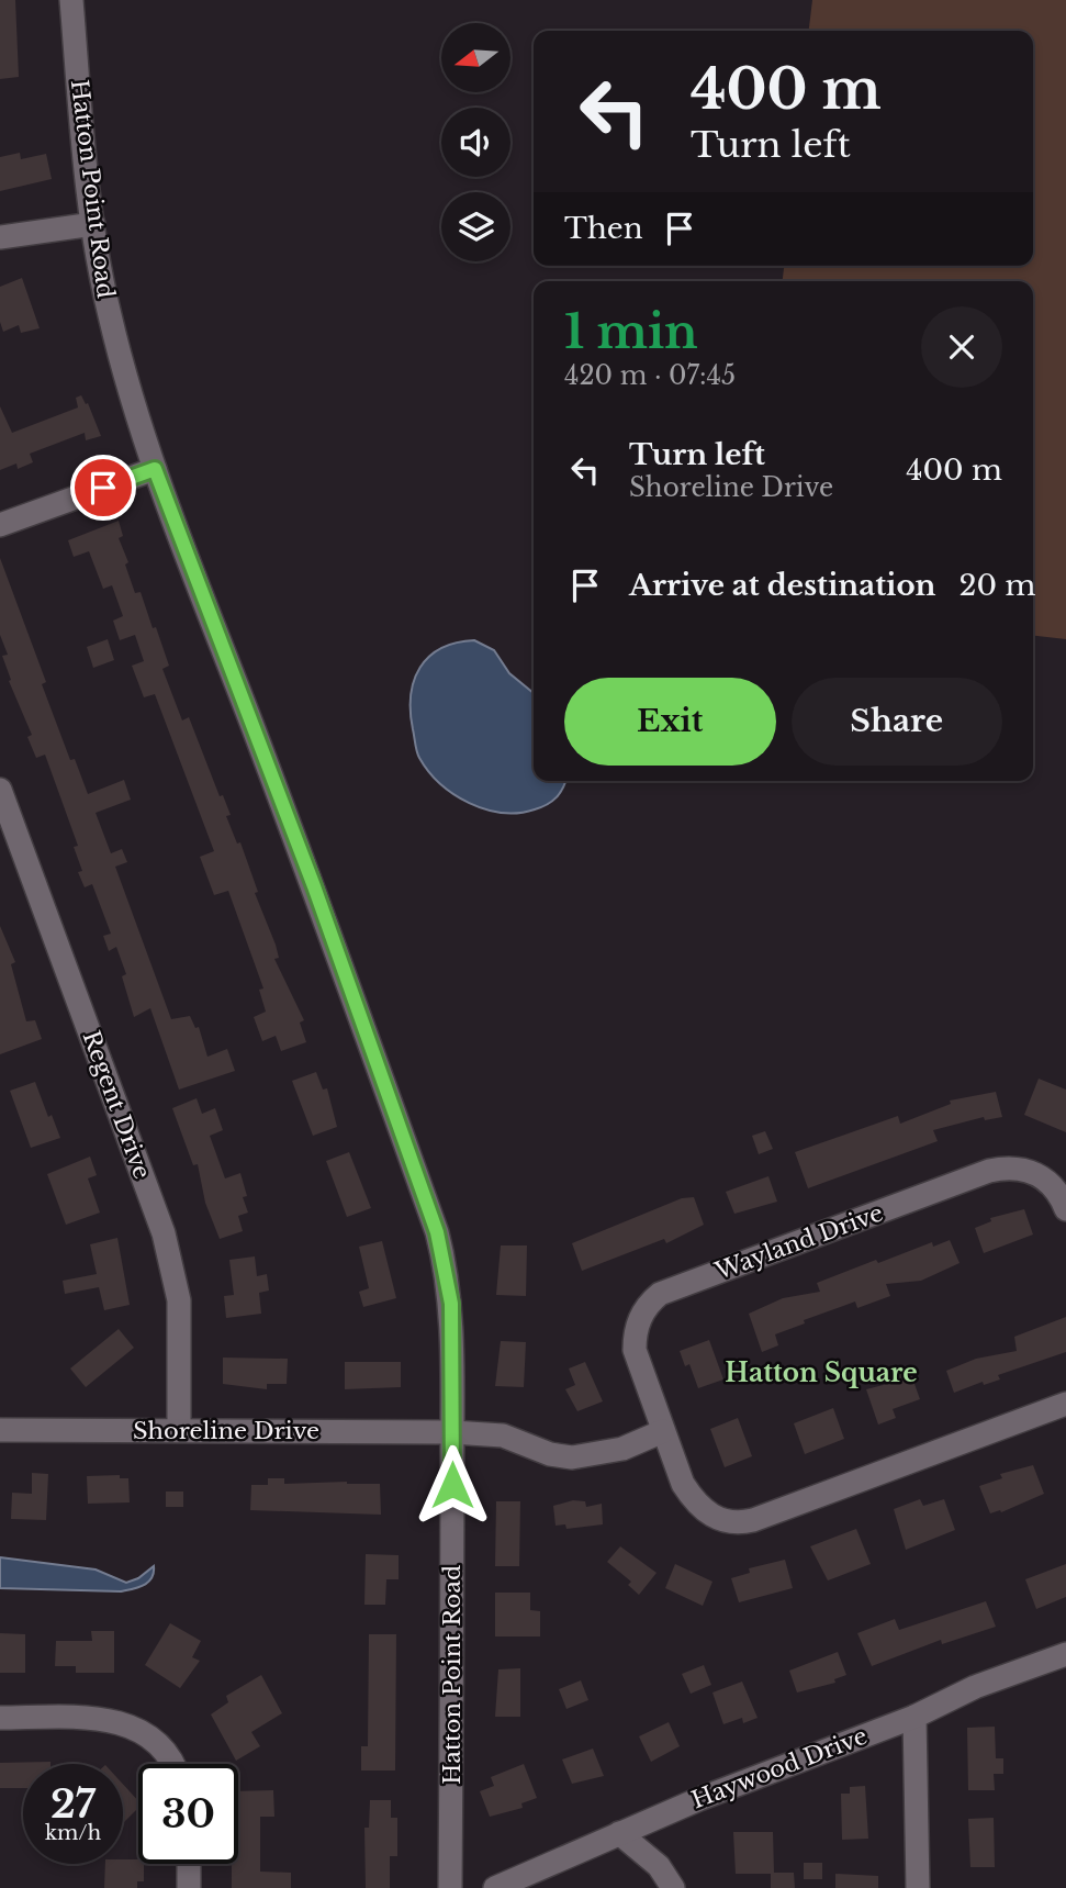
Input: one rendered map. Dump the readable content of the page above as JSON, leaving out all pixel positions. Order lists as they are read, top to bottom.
{
  "streets": {
    "street": [
      "Hatton Point Road",
      "Regent Drive",
      "Wayland Drive",
      "Shoreline Drive",
      "Haywood Drive"
    ]
  },
  "crossings": [
    ["Hatton Point Road", "Shoreline Drive"],
    ["Regent Drive", "Shoreline Drive"]
  ],
  "districts": ["Hatton Square"],
  "north": "left",
  "page": {
    "turn": ["400 m", "Turn left"],
    "then": "Then",
    "heading": ["1 min", "420 m · 07:45"],
    "list": [
      {
        "name": "Turn left",
        "note": "Shoreline Drive",
        "value": "400 m"
      },
      {
        "name": "Arrive at destination",
        "value": "20 m"
      }
    ],
    "buttons": ["Exit", "Share"],
    "speed": "27 km/h",
    "limit": "30"
  }
}
